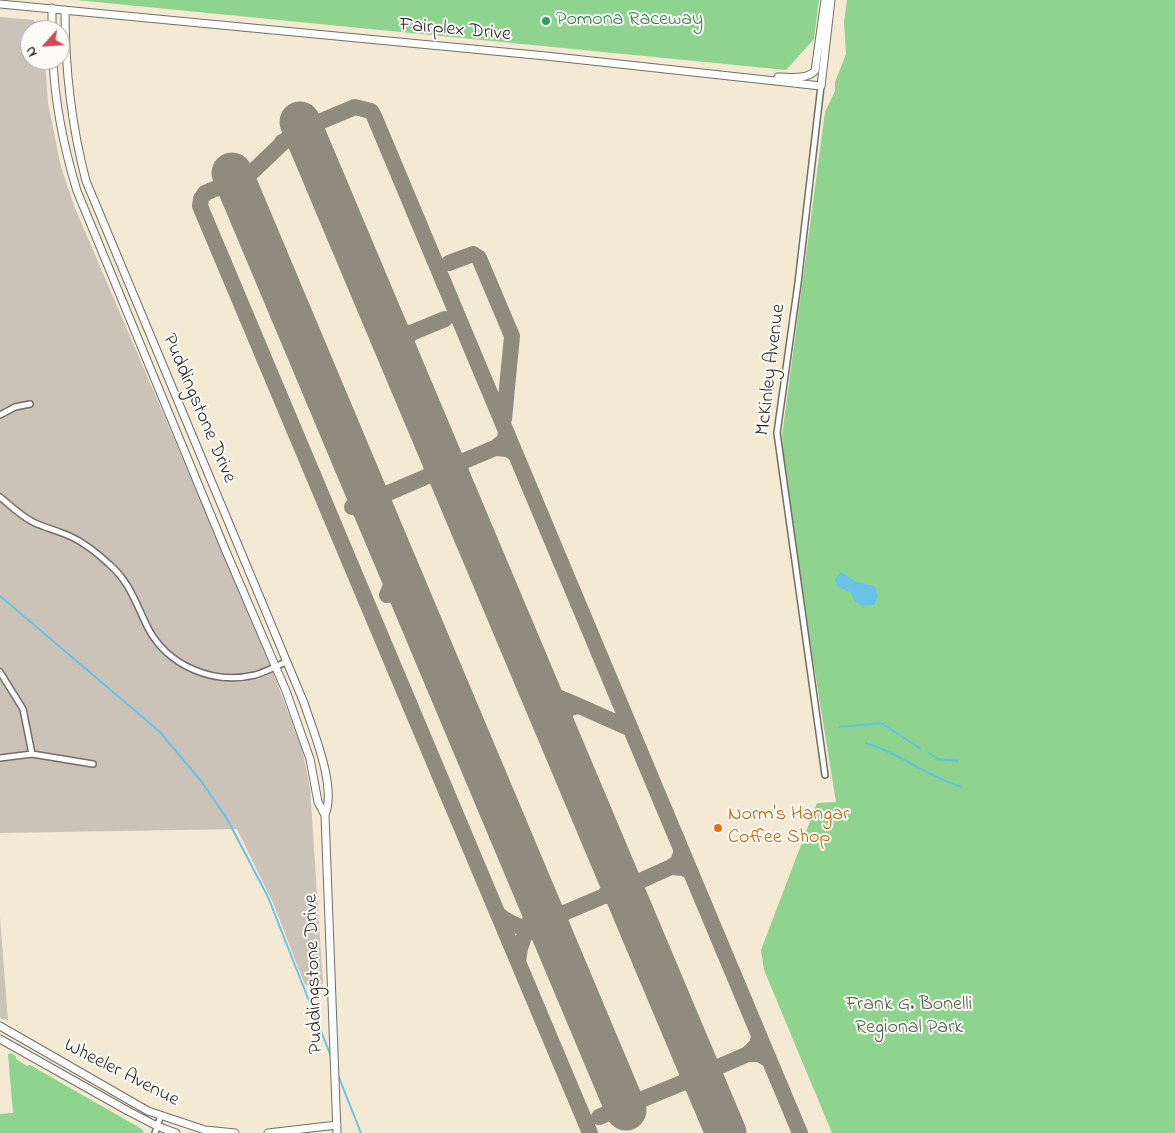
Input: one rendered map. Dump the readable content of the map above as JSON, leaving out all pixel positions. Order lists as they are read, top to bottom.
{
  "streets": {
    "street": [
      "Fairplex Drive",
      "McKinley Avenue",
      "Puddingstone Drive",
      "Wheeler Avenue"
    ]
  },
  "crossings": [
    ["Fairplex Drive", "McKinley Avenue"],
    ["Fairplex Drive", "Puddingstone Drive"]
  ],
  "parks": ["Frank G. Bonelli Regional Park"],
  "places": ["Pomona Raceway", "Norm's Hangar Coffee Shop"],
  "north": "bottom left"
}
